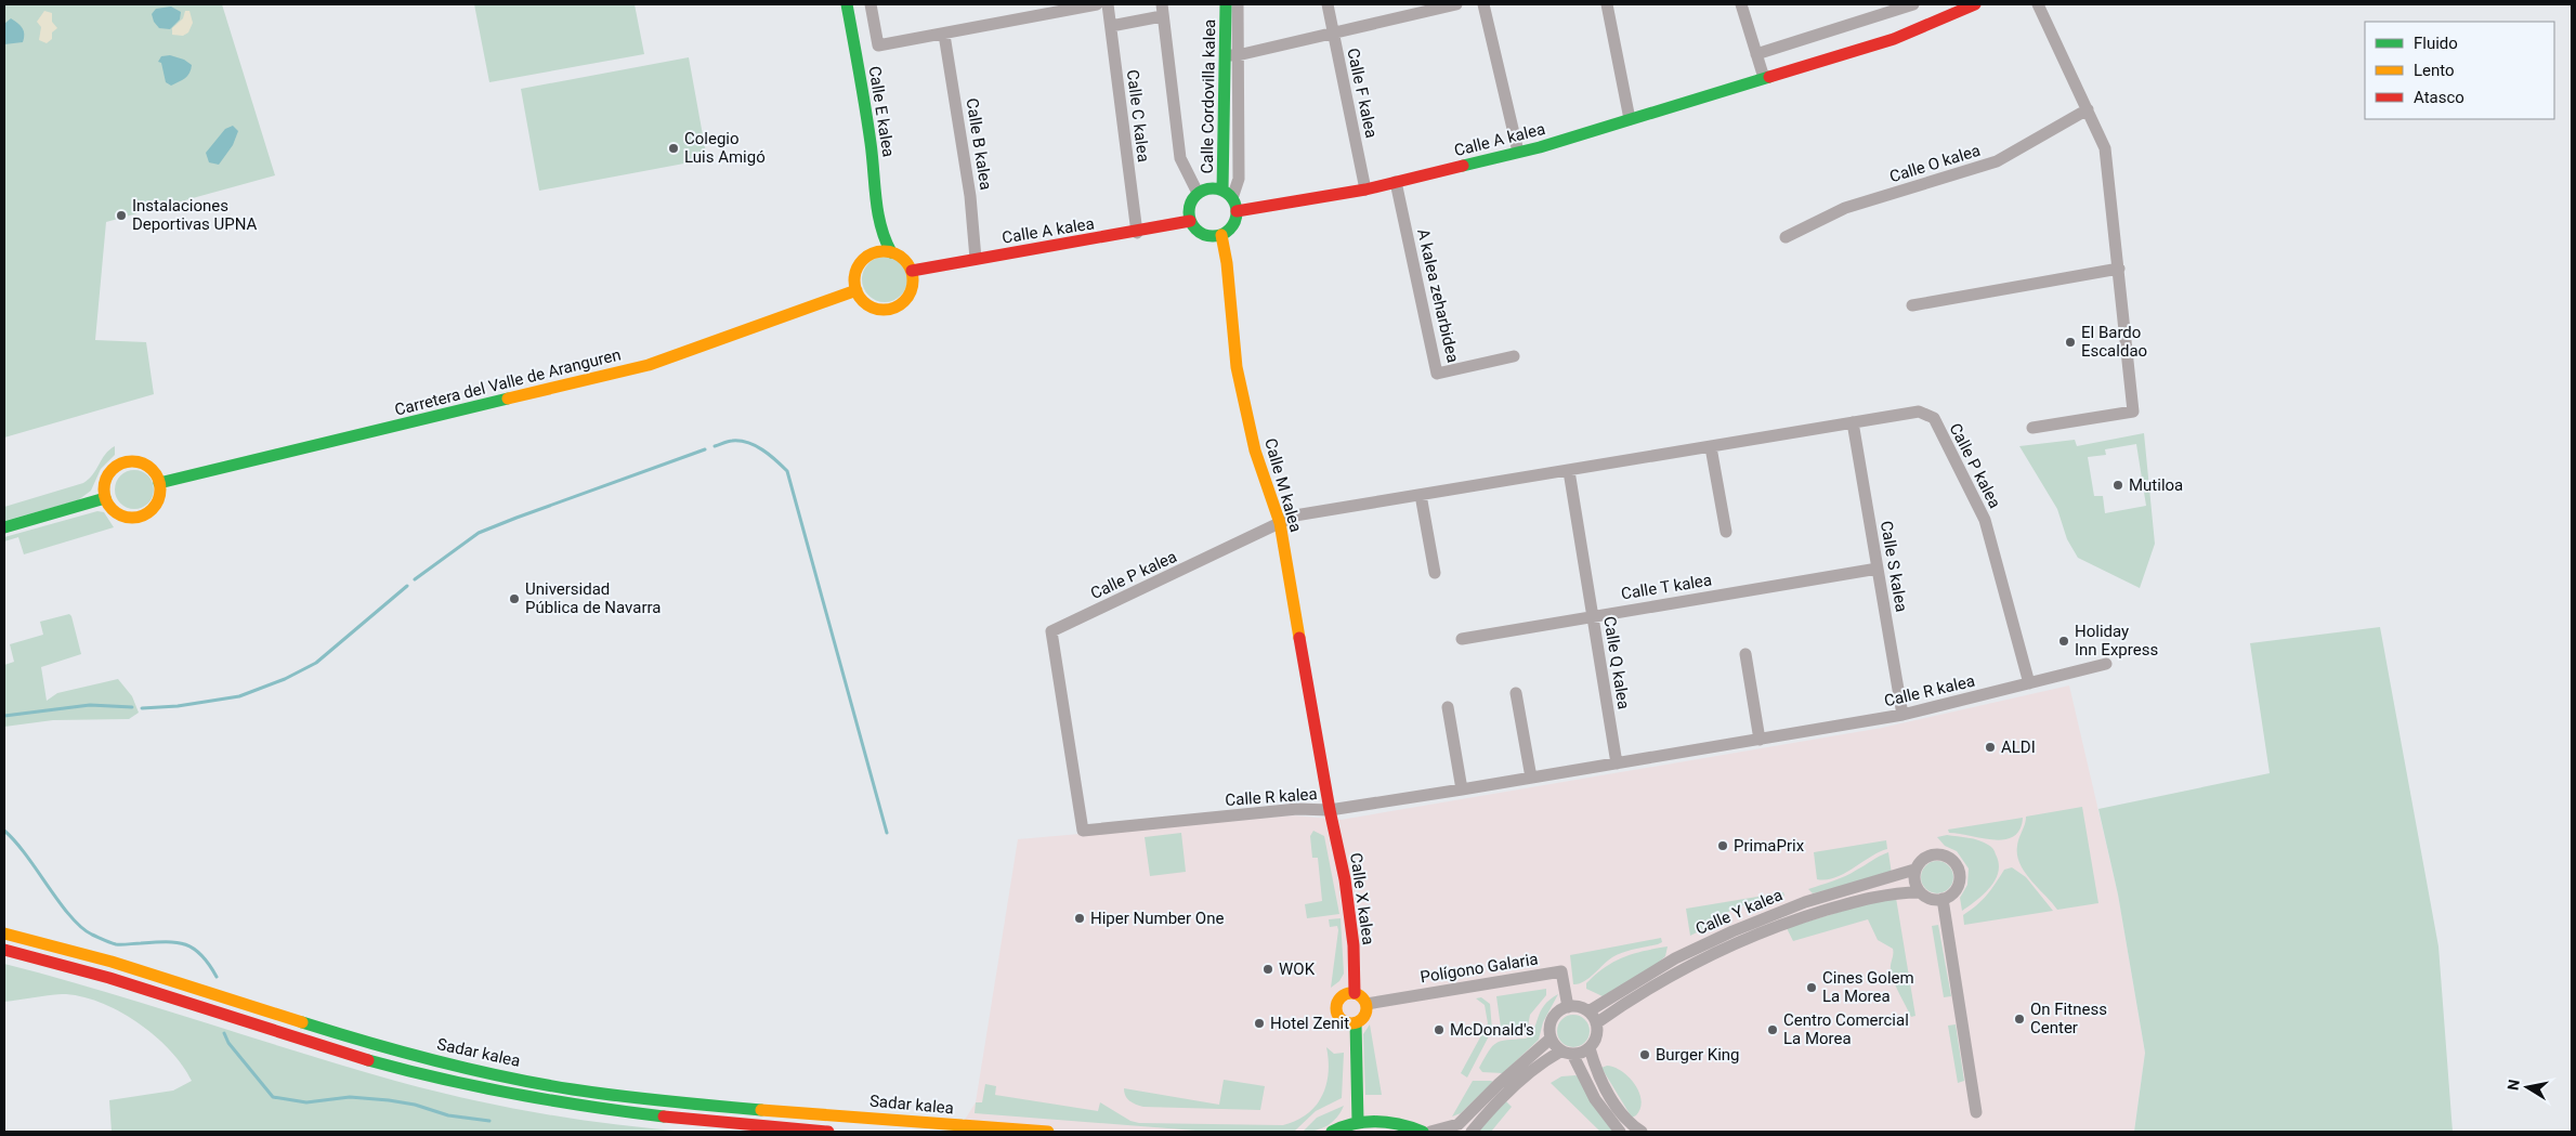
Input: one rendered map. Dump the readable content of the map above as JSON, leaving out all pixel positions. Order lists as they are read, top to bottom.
{
  "streets": {
    "main road": [
      "Calle Cordovilla kalea",
      "Calle E kalea",
      "Calle A kalea",
      "Carretera del Valle de Aranguren",
      "Calle M kalea",
      "Calle X kalea",
      "Sadar kalea"
    ],
    "street": [
      "Calle F kalea",
      "Calle C kalea",
      "Calle B kalea",
      "Calle O kalea",
      "A kalea zeharbidea",
      "Calle P kalea",
      "Calle S kalea",
      "Calle T kalea",
      "Calle Q kalea",
      "Calle R kalea",
      "Calle Y kalea",
      "Polígono Galaria"
    ]
  },
  "crossings": [
    ["Calle F kalea", "Calle A kalea"],
    ["Calle Cordovilla kalea", "Calle A kalea"],
    ["Calle Cordovilla kalea", "Calle M kalea"],
    ["Calle C kalea", "Calle A kalea"],
    ["Calle A kalea", "Calle B kalea"],
    ["Calle A kalea", "A kalea zeharbidea"],
    ["Calle A kalea", "Carretera del Valle de Aranguren"],
    ["Calle A kalea", "Calle M kalea"],
    ["Calle P kalea", "Calle M kalea"],
    ["Calle P kalea", "Calle S kalea"],
    ["Calle P kalea", "Calle Q kalea"],
    ["Calle P kalea", "Calle R kalea"],
    ["Calle M kalea", "Calle R kalea"],
    ["Calle M kalea", "Calle X kalea"],
    ["Calle S kalea", "Calle T kalea"],
    ["Calle S kalea", "Calle R kalea"],
    ["Calle T kalea", "Calle Q kalea"],
    ["Calle Q kalea", "Calle R kalea"],
    ["Calle R kalea", "Calle X kalea"],
    ["Calle X kalea", "Polígono Galaria"],
    ["Calle Y kalea", "Polígono Galaria"]
  ],
  "places": [
    "Colegio Luis Amigó",
    "Instalaciones Deportivas UPNA",
    "El Bardo Escaldao",
    "Mutiloa",
    "Universidad Pública de Navarra",
    "Holiday Inn Express",
    "ALDI",
    "PrimaPrix",
    "Hiper Number One",
    "WOK",
    "Cines Golem La Morea",
    "On Fitness Center",
    "Hotel Zenit",
    "McDonald's",
    "Centro Comercial La Morea",
    "Burger King"
  ],
  "legend": ["Fluido", "Lento", "Atasco"],
  "north": "left"
}
